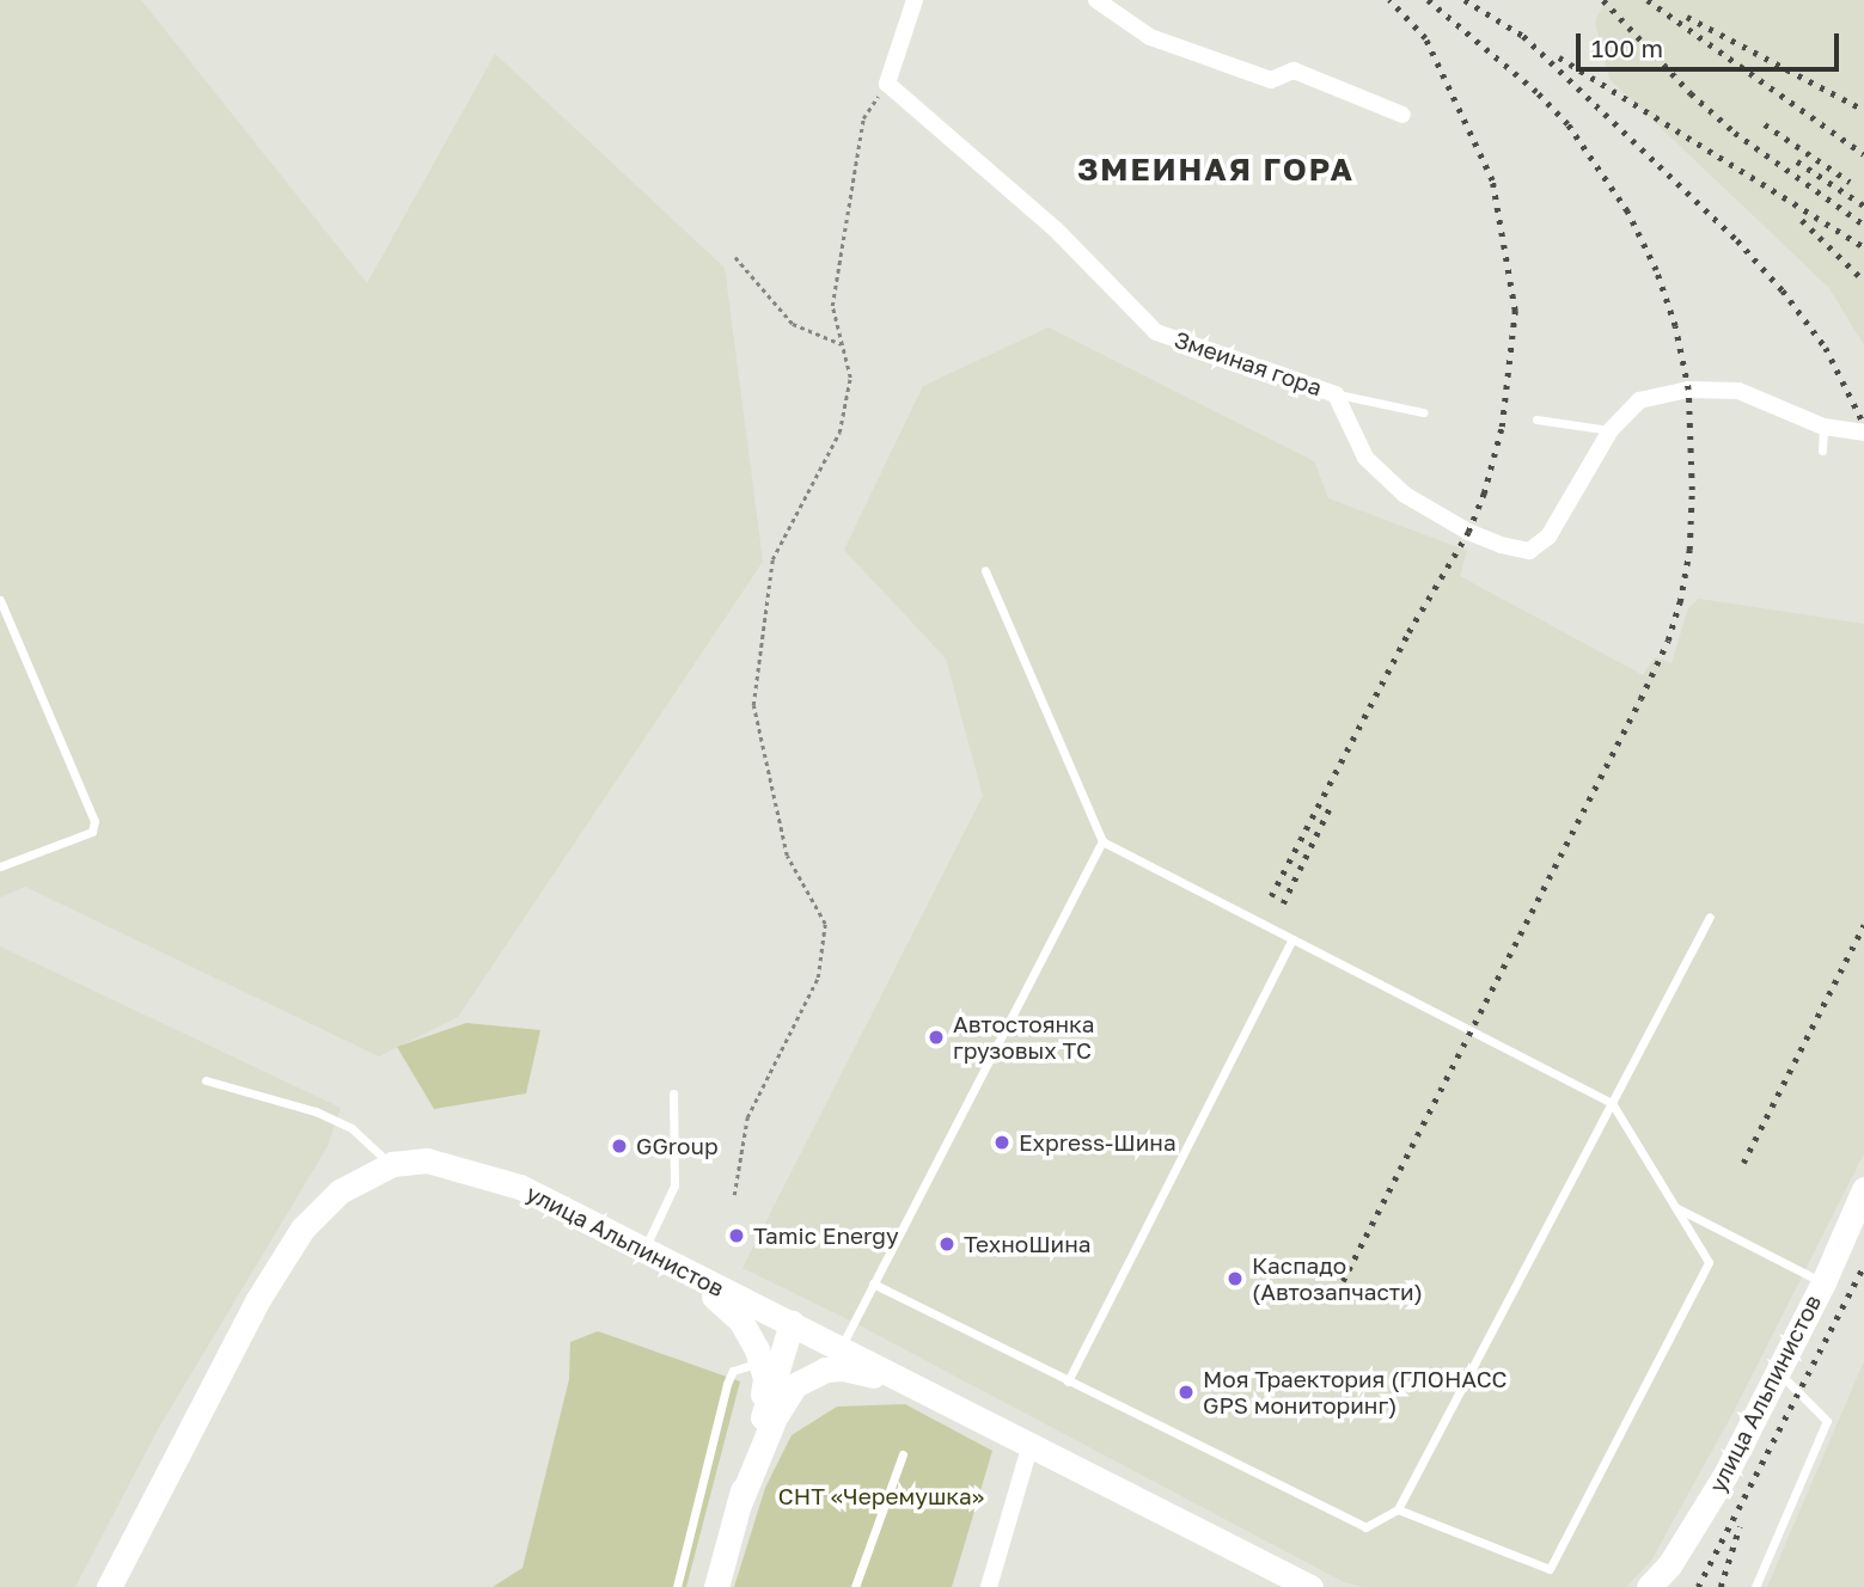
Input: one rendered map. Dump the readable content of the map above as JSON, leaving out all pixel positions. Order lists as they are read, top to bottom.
{
  "streets": {
    "main road": ["улица Альпинистов"],
    "street": ["Змеиная гора"]
  },
  "districts": ["ЗМЕИНАЯ ГОРА"],
  "parks": ["СНТ «Черемушка»"],
  "places": [
    "Автостоянка грузовых ТС",
    "Express-Шина",
    "GGroup",
    "Tamic Energy",
    "ТехноШина",
    "Каспадо (Автозапчасти)",
    "Моя Траектория (ГЛОНАСС GPS мониторинг)"
  ],
  "scale_bar": "100 m"
}
